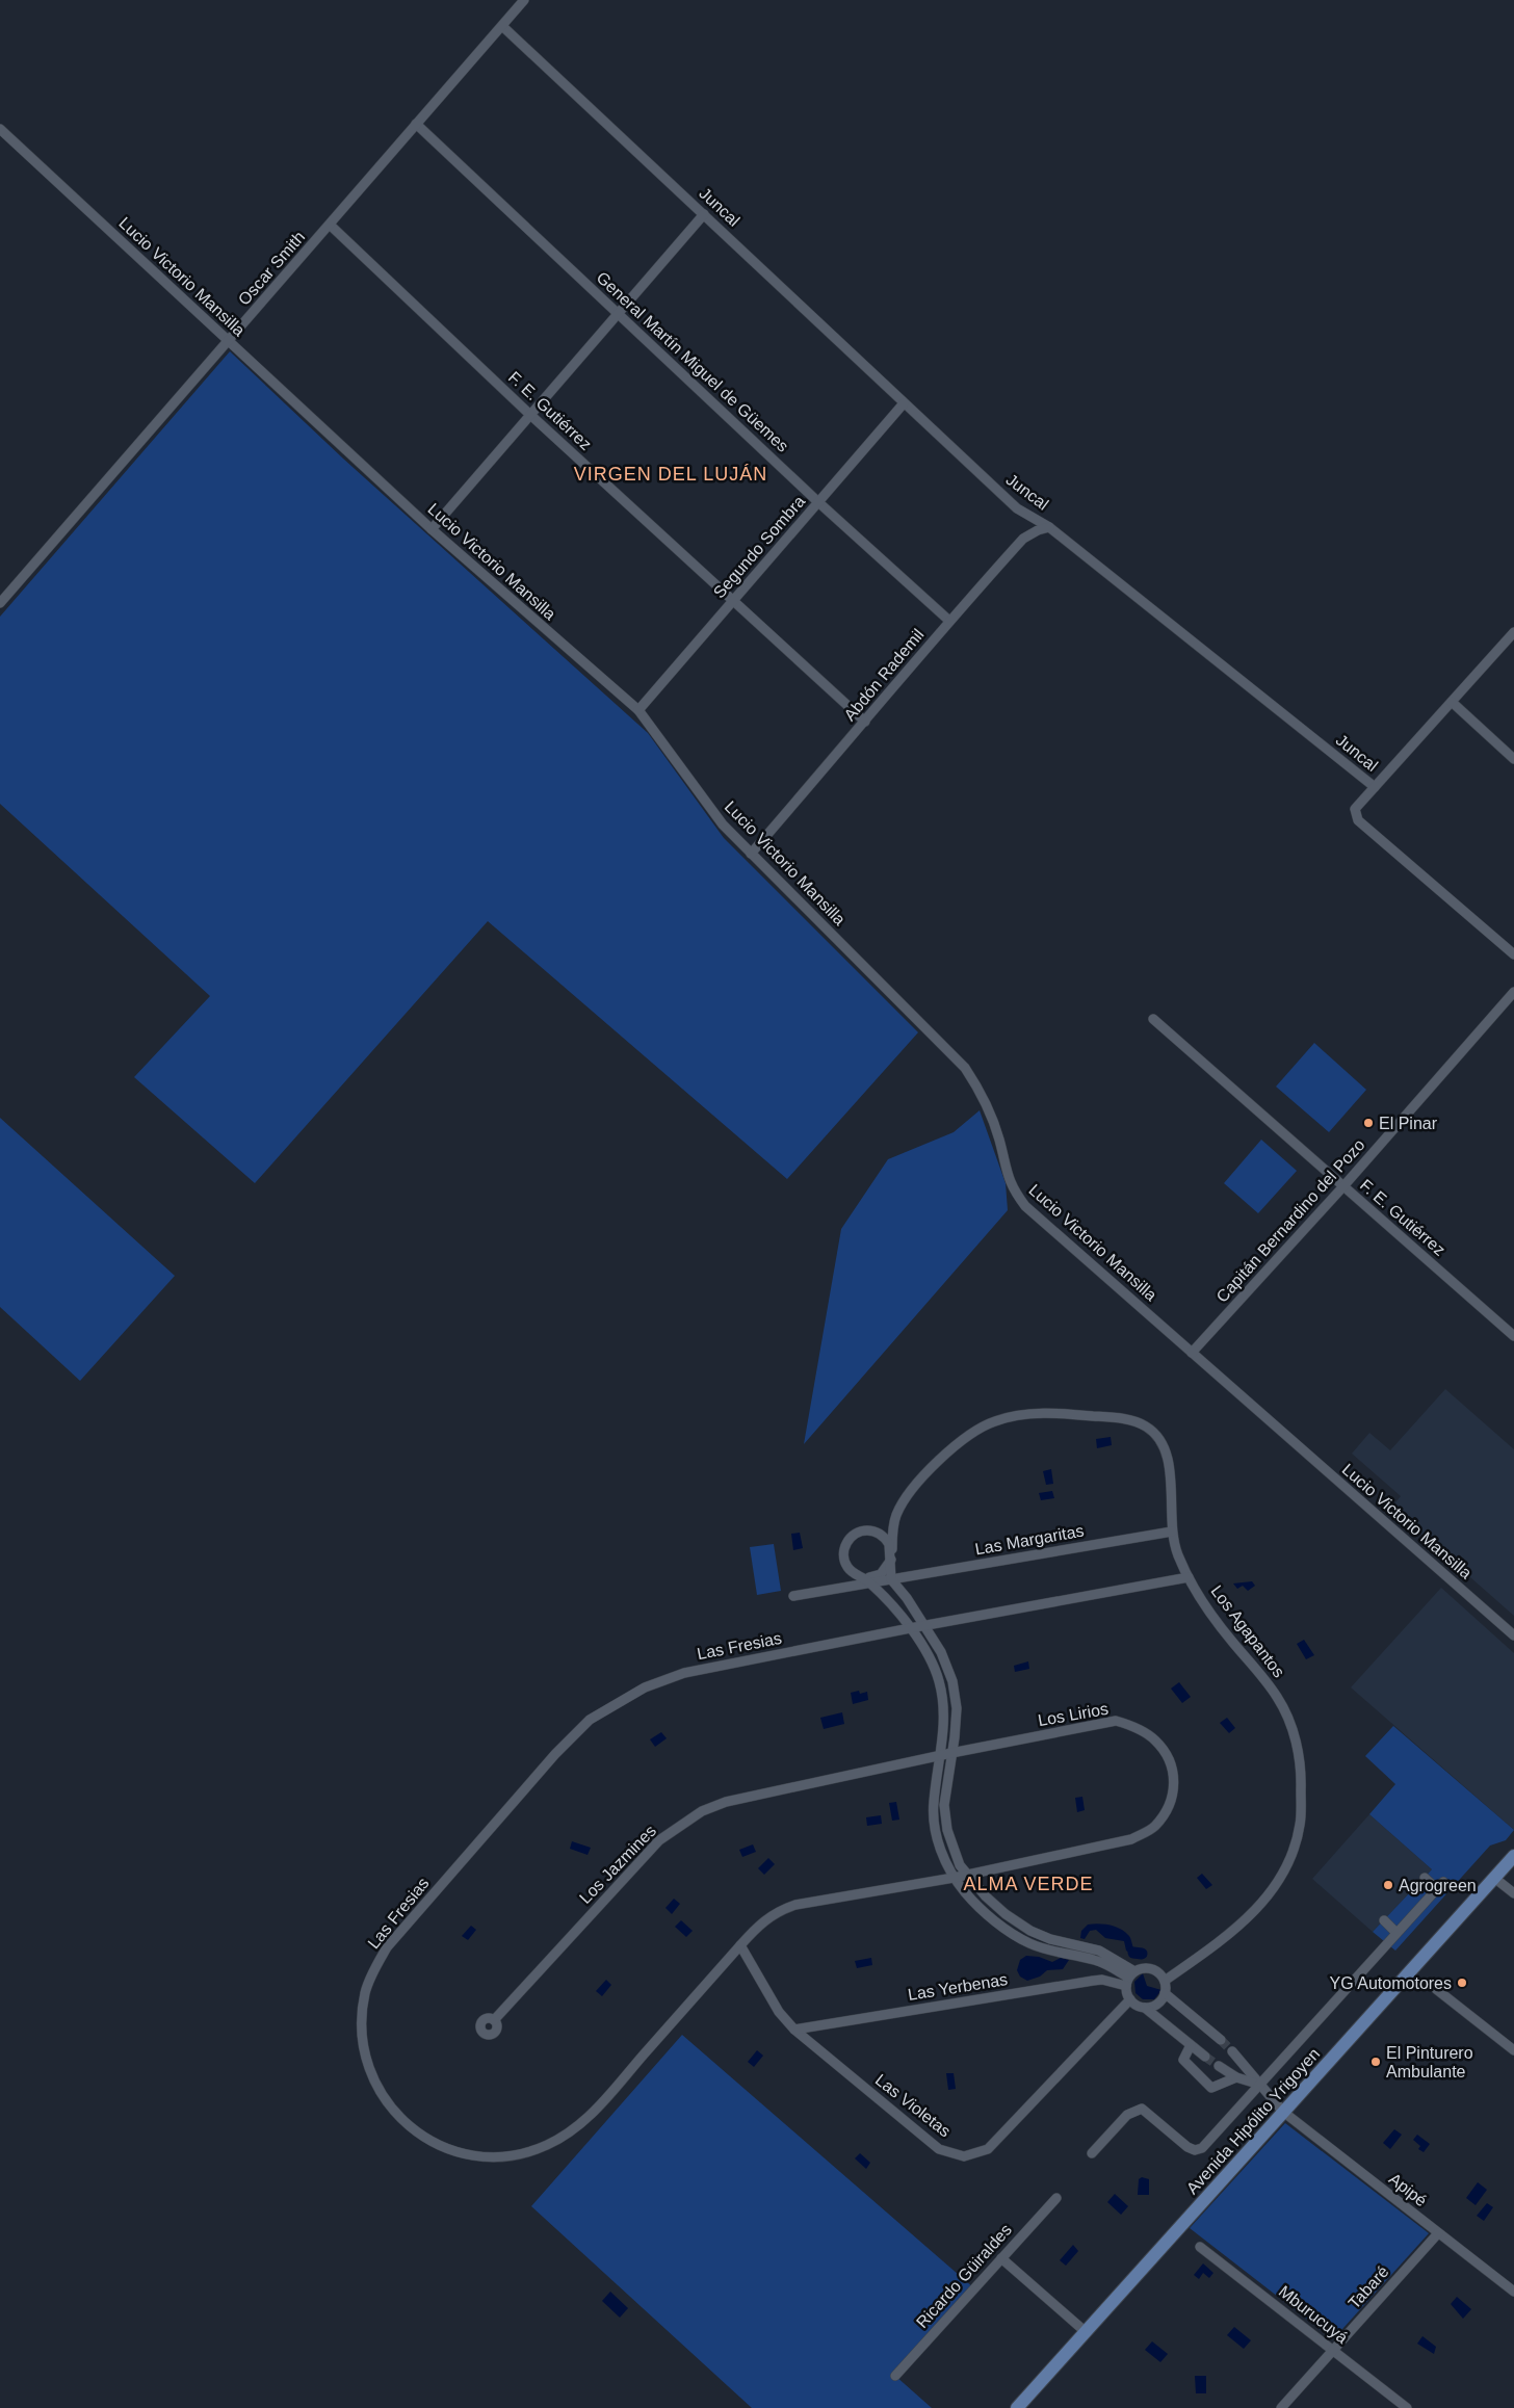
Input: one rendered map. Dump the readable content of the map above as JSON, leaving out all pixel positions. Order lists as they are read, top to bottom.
{
  "streets": {
    "main road": ["Avenida Hipólito Yrigoyen"],
    "street": [
      "Juncal",
      "Oscar Smith",
      "Lucio Victorio Mansilla",
      "General Martín Miguel de Güemes",
      "F. E. Gutiérrez",
      "Segundo Sombra",
      "Abdón Rademil",
      "Capitán Bernardino del Pozo",
      "Las Margaritas",
      "Los Agapantos",
      "Las Fresias",
      "Los Lirios",
      "Los Jazmines",
      "Las Yerbenas",
      "Las Violetas",
      "Apipé",
      "Ricardo Güiraldes",
      "Tabaré",
      "Mburucuyá"
    ]
  },
  "crossings": [
    ["Juncal", "Oscar Smith"],
    ["Juncal", "Segundo Sombra"],
    ["Juncal", "Abdón Rademil"],
    ["Oscar Smith", "Lucio Victorio Mansilla"],
    ["Oscar Smith", "General Martín Miguel de Güemes"],
    ["Oscar Smith", "F. E. Gutiérrez"],
    ["Lucio Victorio Mansilla", "Segundo Sombra"],
    ["Lucio Victorio Mansilla", "Abdón Rademil"],
    ["Lucio Victorio Mansilla", "Capitán Bernardino del Pozo"],
    ["General Martín Miguel de Güemes", "Segundo Sombra"],
    ["General Martín Miguel de Güemes", "Abdón Rademil"],
    ["F. E. Gutiérrez", "Segundo Sombra"],
    ["F. E. Gutiérrez", "Abdón Rademil"],
    ["F. E. Gutiérrez", "Capitán Bernardino del Pozo"],
    ["Las Margaritas", "Los Agapantos"],
    ["Los Agapantos", "Las Yerbenas"],
    ["Los Agapantos", "Las Violetas"],
    ["Las Fresias", "Los Lirios"],
    ["Las Fresias", "Las Violetas"],
    ["Los Lirios", "Los Jazmines"],
    ["Las Yerbenas", "Las Violetas"],
    ["Avenida Hipólito Yrigoyen", "Apipé"],
    ["Apipé", "Tabaré"],
    ["Tabaré", "Mburucuyá"]
  ],
  "districts": ["VIRGEN DEL LUJÁN", "ALMA VERDE"],
  "places": [
    "El Pinar",
    "Agrogreen",
    "YG Automotores",
    "El Pinturero Ambulante"
  ]
}
